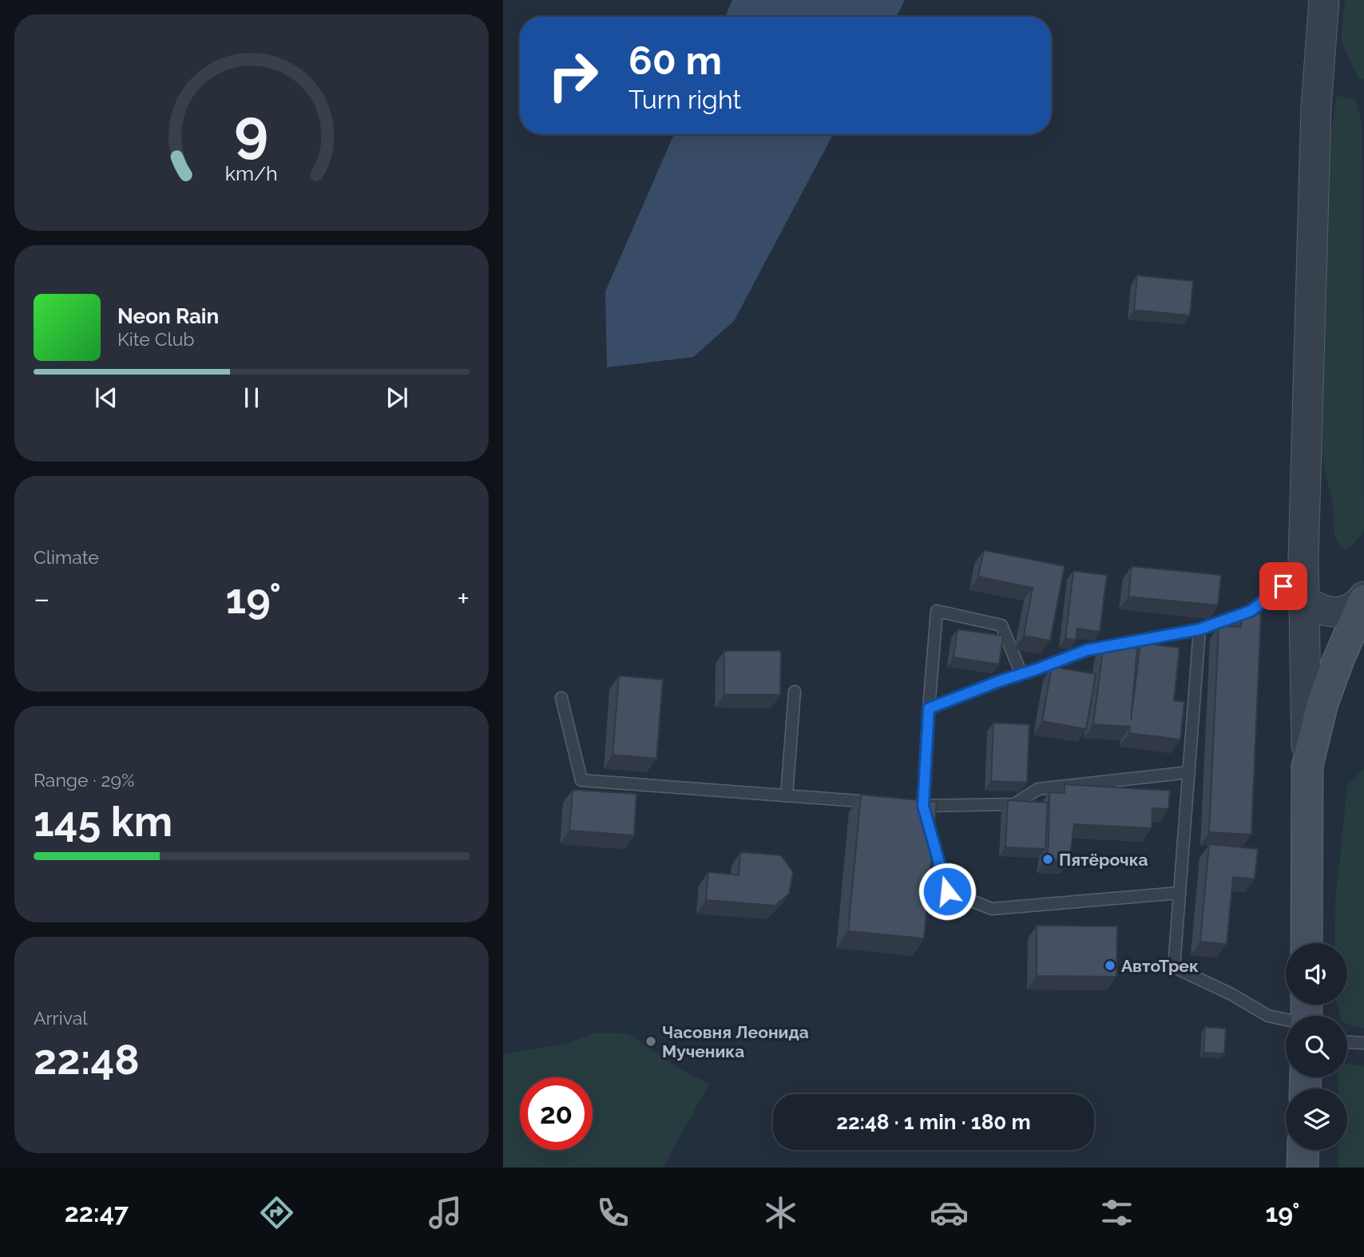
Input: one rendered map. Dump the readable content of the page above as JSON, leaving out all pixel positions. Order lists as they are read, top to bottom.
{
  "places": ["Пятёрочка", "АвтоТрек", "Часовня Леонида Мученика"],
  "page": {
    "turn": ["60 m", "Turn right"],
    "song": ["Neon Rain", "Kite Club"],
    "tile": [
      "Climate",
      ["Range · 29%", "145 km"],
      ["Arrival", "22:48"]
    ],
    "heat": ["−", "19°", "+"],
    "limit": "20",
    "trip": "22:48 · 1 min · 180 m",
    "tabs": ["22:47", "19°"],
    "gauge": ["9", "km/h"]
  }
}
